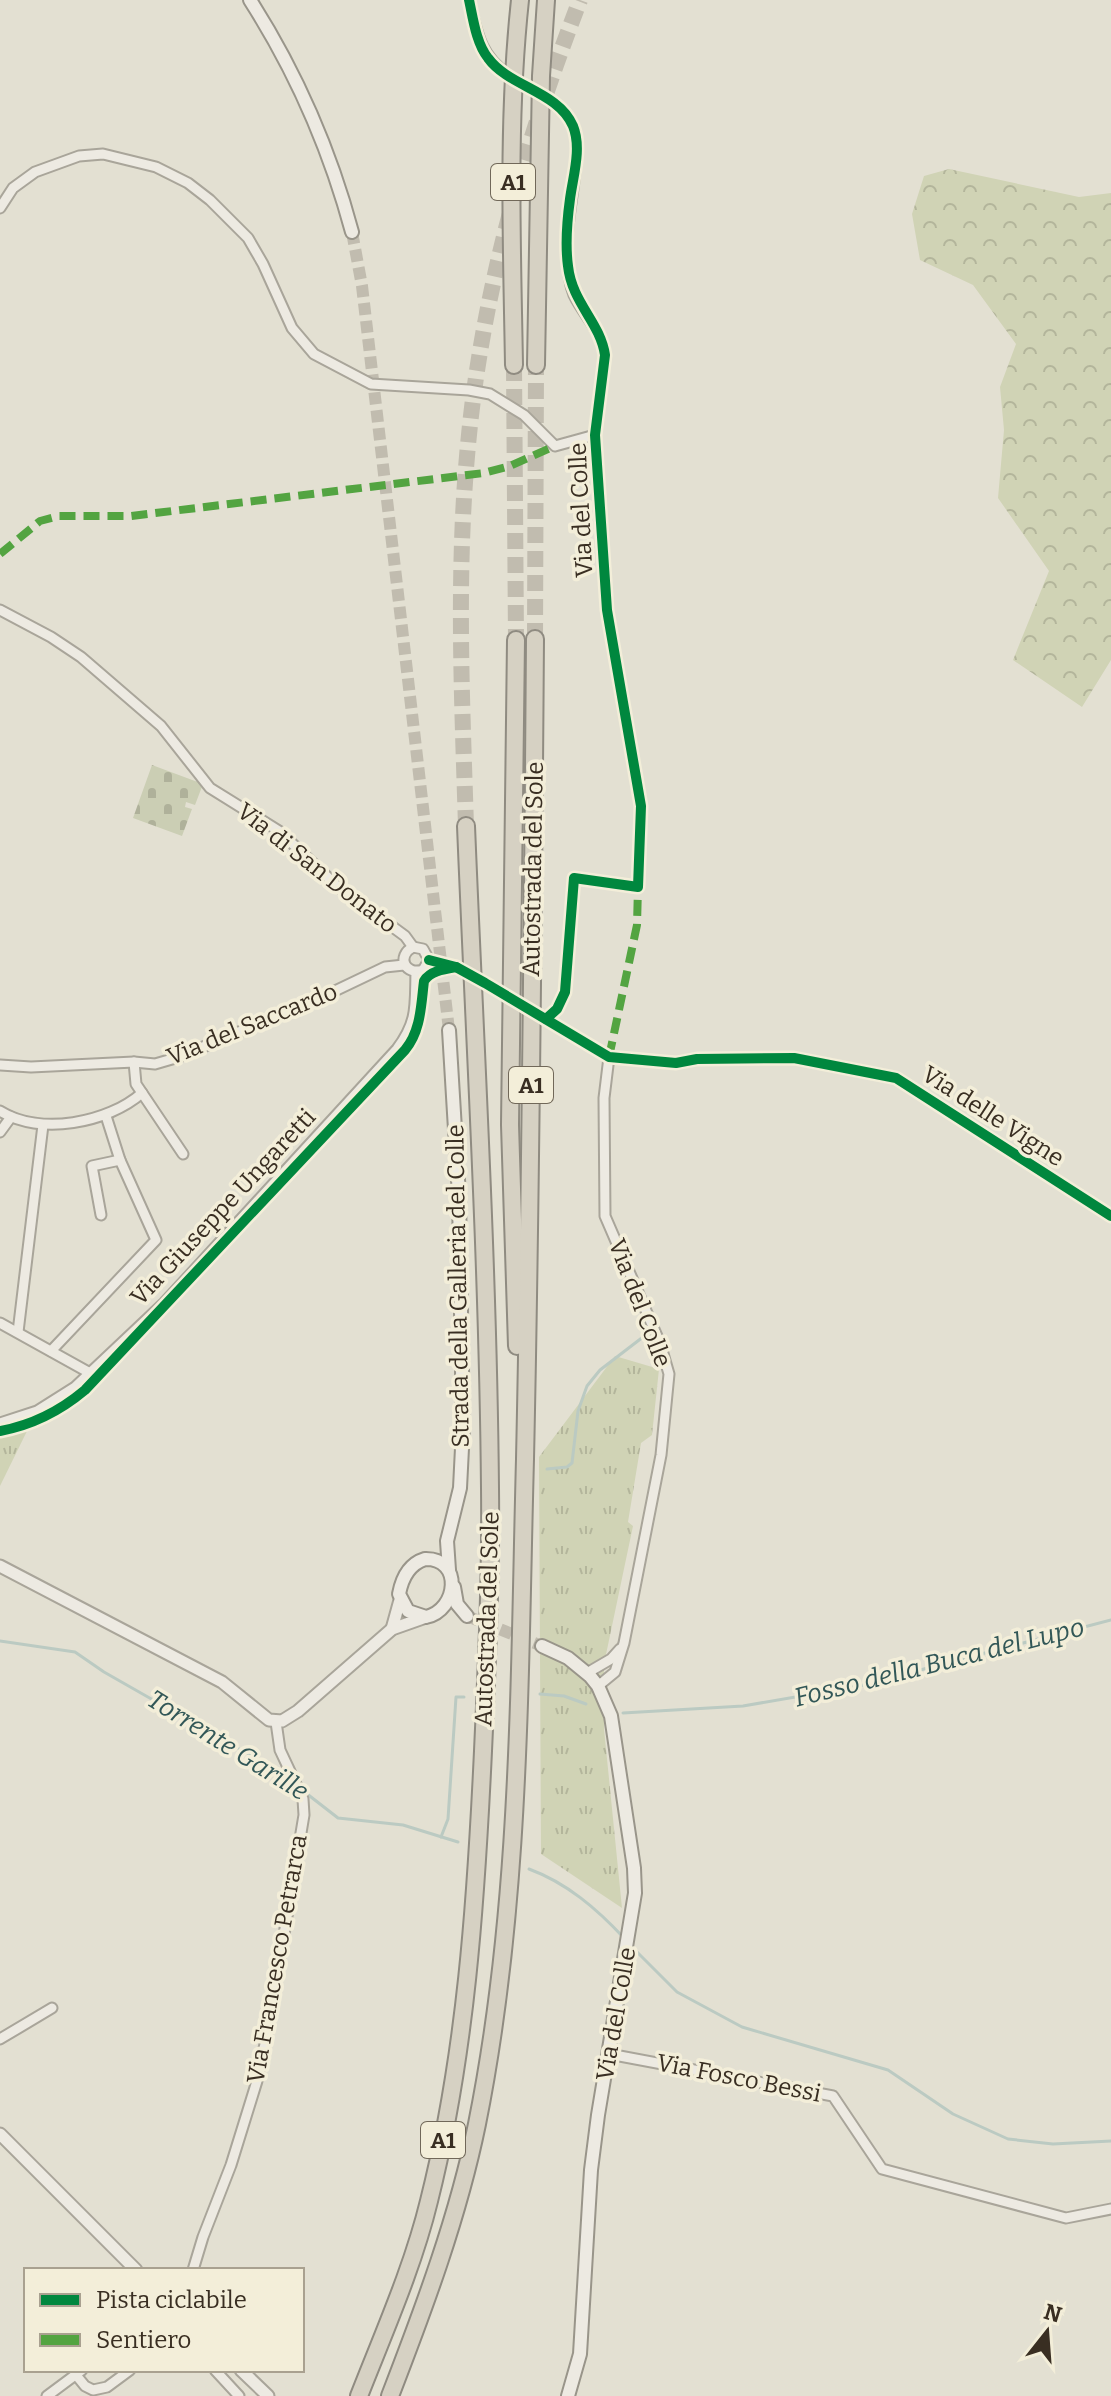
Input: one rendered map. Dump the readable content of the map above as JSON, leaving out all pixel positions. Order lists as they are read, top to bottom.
{
  "streets": {
    "highway": ["A1", "Autostrada del Sole"],
    "main road": ["Via del Colle", "Strada della Galleria del Colle"],
    "street": [
      "Via di San Donato",
      "Via del Saccardo",
      "Via delle Vigne",
      "Via Giuseppe Ungaretti",
      "Via Francesco Petrarca",
      "Via Fosco Bessi"
    ]
  },
  "crossings": [
    ["Via del Colle", "Via delle Vigne"],
    ["Via del Colle", "Via Fosco Bessi"],
    ["Via di San Donato", "Via del Saccardo"],
    ["Via di San Donato", "Via Giuseppe Ungaretti"],
    ["Via del Saccardo", "Via Giuseppe Ungaretti"]
  ],
  "water": ["Fosso della Buca del Lupo", "Torrente Garille"],
  "legend": ["Pista ciclabile", "Sentiero"],
  "north": "top"
}
